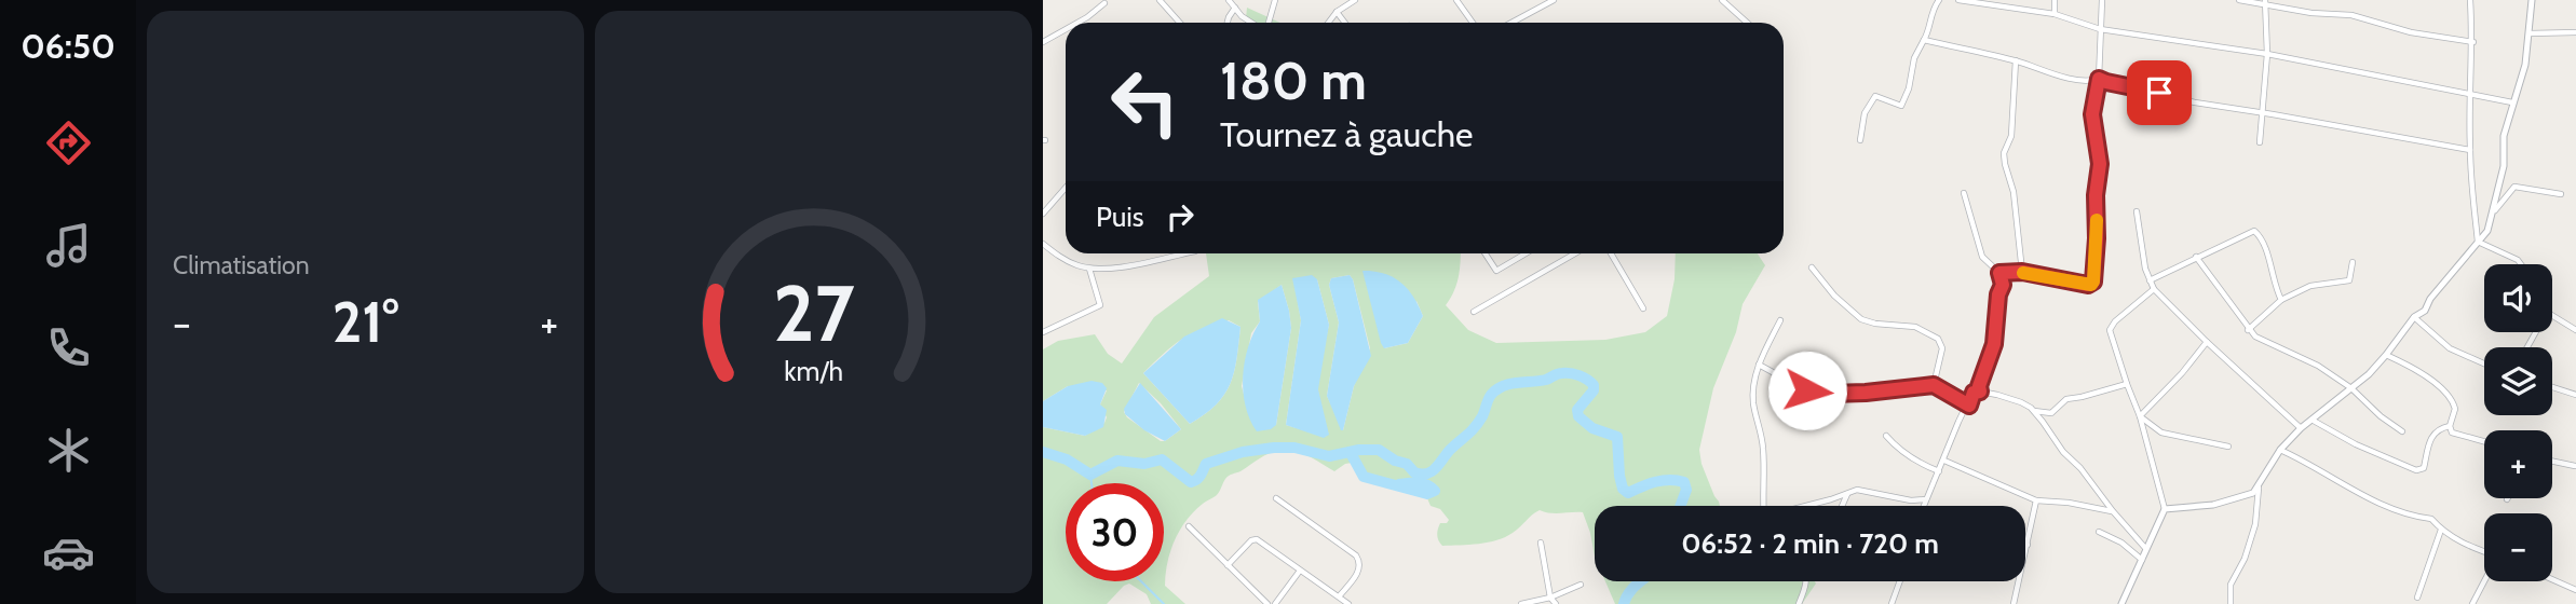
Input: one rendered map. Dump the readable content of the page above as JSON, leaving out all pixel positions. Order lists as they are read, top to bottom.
{
  "page": {
    "tabs": "06:50",
    "tile": "Climatisation",
    "turn": ["180 m", "Tournez à gauche"],
    "then": "Puis",
    "map_buttons": ["+", "−"],
    "heat": ["−", "21°", "+"],
    "limit": "30",
    "trip": "06:52 · 2 min · 720 m",
    "gauge": ["27", "km/h"]
  }
}
